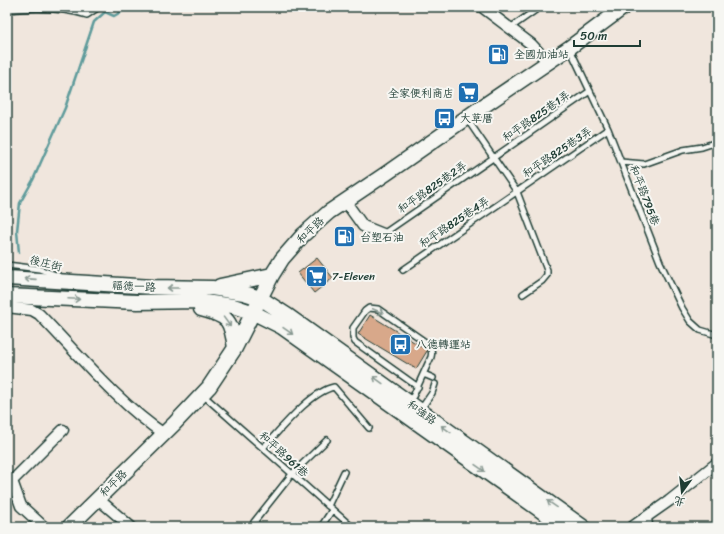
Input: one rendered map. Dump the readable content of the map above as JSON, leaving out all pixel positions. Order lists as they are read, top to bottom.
{
  "streets": {
    "street": ["和平路", "福德一路", "和強路"],
    "lane": [
      "和平路825巷1弄",
      "和平路825巷3弄",
      "和平路825巷2弄",
      "和平路795巷",
      "和平路825巷4弄",
      "後庄街",
      "和平路961巷"
    ]
  },
  "crossings": [
    ["和平路825巷1弄", "和平路825巷2弄"],
    ["和平路825巷1弄", "和平路795巷"],
    ["和平路825巷3弄", "和平路795巷"],
    ["和平路825巷3弄", "和平路825巷4弄"],
    ["和平路795巷", "和平路"],
    ["和平路", "福德一路"],
    ["和平路", "和強路"],
    ["和平路", "和平路961巷"],
    ["後庄街", "福德一路"],
    ["福德一路", "和強路"]
  ],
  "places": {
    "fuel station": ["全國加油站", "台塑石油"],
    "supermarket": ["全家便利商店", "7-Eleven"],
    "bus stop": ["大草厝", "八德轉運站"]
  },
  "scale_bar": "50 m",
  "north": "bottom"
}
